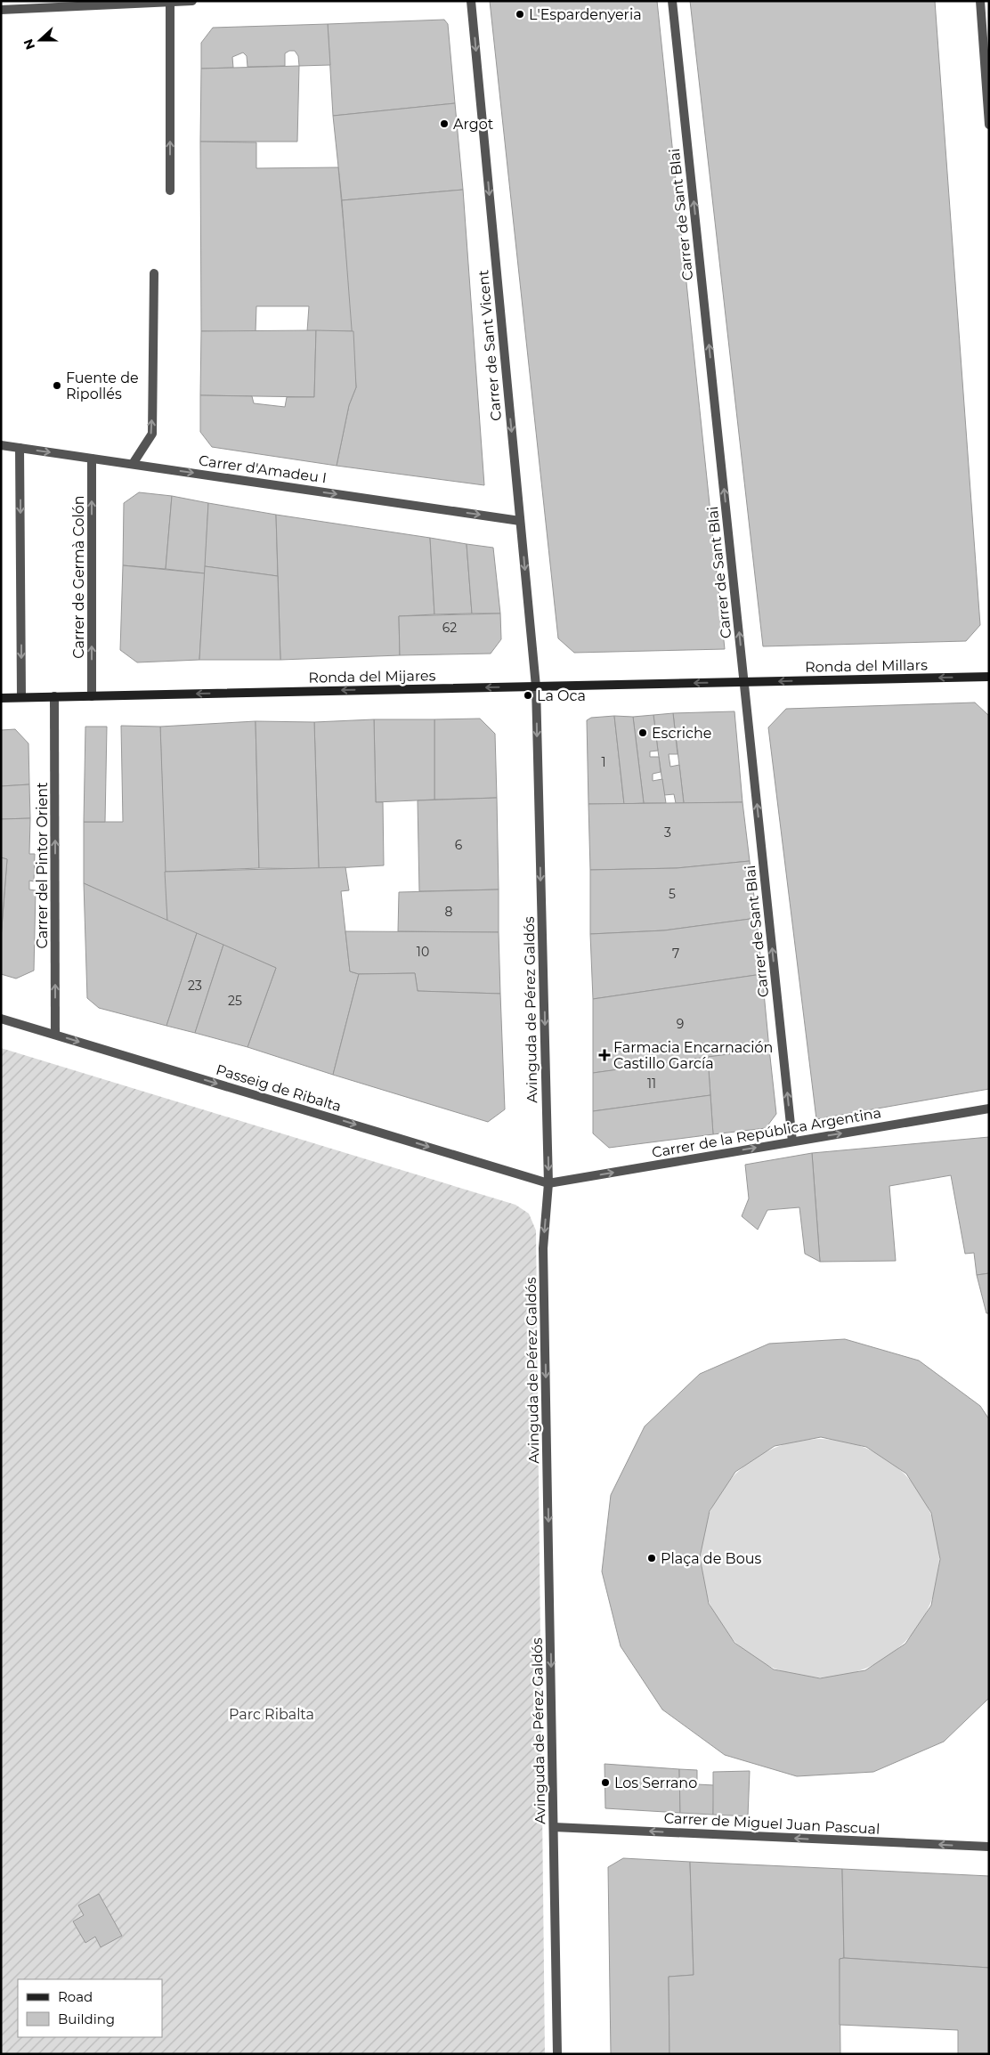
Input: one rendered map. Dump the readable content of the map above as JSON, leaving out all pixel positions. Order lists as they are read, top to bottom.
{
  "streets": {
    "main road": ["Ronda del Millars", "Ronda del Mijares"],
    "street": [
      "Carrer de Sant Blai",
      "Carrer de Sant Vicent",
      "Carrer d'Amadeu I",
      "Carrer de Germà Colón",
      "Carrer del Pintor Orient",
      "Avinguda de Pérez Galdós",
      "Passeig de Ribalta",
      "Carrer de la República Argentina",
      "Carrer de Miguel Juan Pascual"
    ]
  },
  "crossings": [
    ["Carrer de Sant Blai", "Ronda del Millars"],
    ["Carrer de Sant Blai", "Ronda del Mijares"],
    ["Carrer de Sant Blai", "Carrer de la República Argentina"],
    ["Carrer de Sant Vicent", "Carrer d'Amadeu I"],
    ["Carrer de Sant Vicent", "Ronda del Mijares"],
    ["Carrer de Sant Vicent", "Avinguda de Pérez Galdós"],
    ["Carrer d'Amadeu I", "Carrer de Germà Colón"],
    ["Carrer de Germà Colón", "Ronda del Mijares"],
    ["Ronda del Millars", "Ronda del Mijares"],
    ["Ronda del Mijares", "Carrer del Pintor Orient"],
    ["Ronda del Mijares", "Avinguda de Pérez Galdós"],
    ["Carrer del Pintor Orient", "Passeig de Ribalta"],
    ["Avinguda de Pérez Galdós", "Passeig de Ribalta"],
    ["Avinguda de Pérez Galdós", "Carrer de la República Argentina"],
    ["Avinguda de Pérez Galdós", "Carrer de Miguel Juan Pascual"],
    ["Passeig de Ribalta", "Carrer de la República Argentina"]
  ],
  "one_way": [
    "Carrer de Sant Blai",
    "Carrer de Sant Vicent",
    "Carrer d'Amadeu I",
    "Ronda del Millars",
    "Ronda del Mijares",
    "Carrer del Pintor Orient",
    "Avinguda de Pérez Galdós",
    "Passeig de Ribalta",
    "Carrer de la República Argentina",
    "Carrer de Miguel Juan Pascual"
  ],
  "parks": ["Parc Ribalta"],
  "places": {
    "other": [
      "L'Espardenyeria",
      "Argot",
      "Fuente de Ripollés",
      "La Oca",
      "Escriche",
      "Plaça de Bous",
      "Los Serrano"
    ],
    "health": ["Farmacia Encarnación Castillo García"]
  },
  "house_numbers": [
    "62",
    "1",
    "3",
    "6",
    "5",
    "8",
    "10",
    "7",
    "23",
    "25",
    "9",
    "11"
  ],
  "legend": ["Road", "Building"],
  "north": "left"
}
